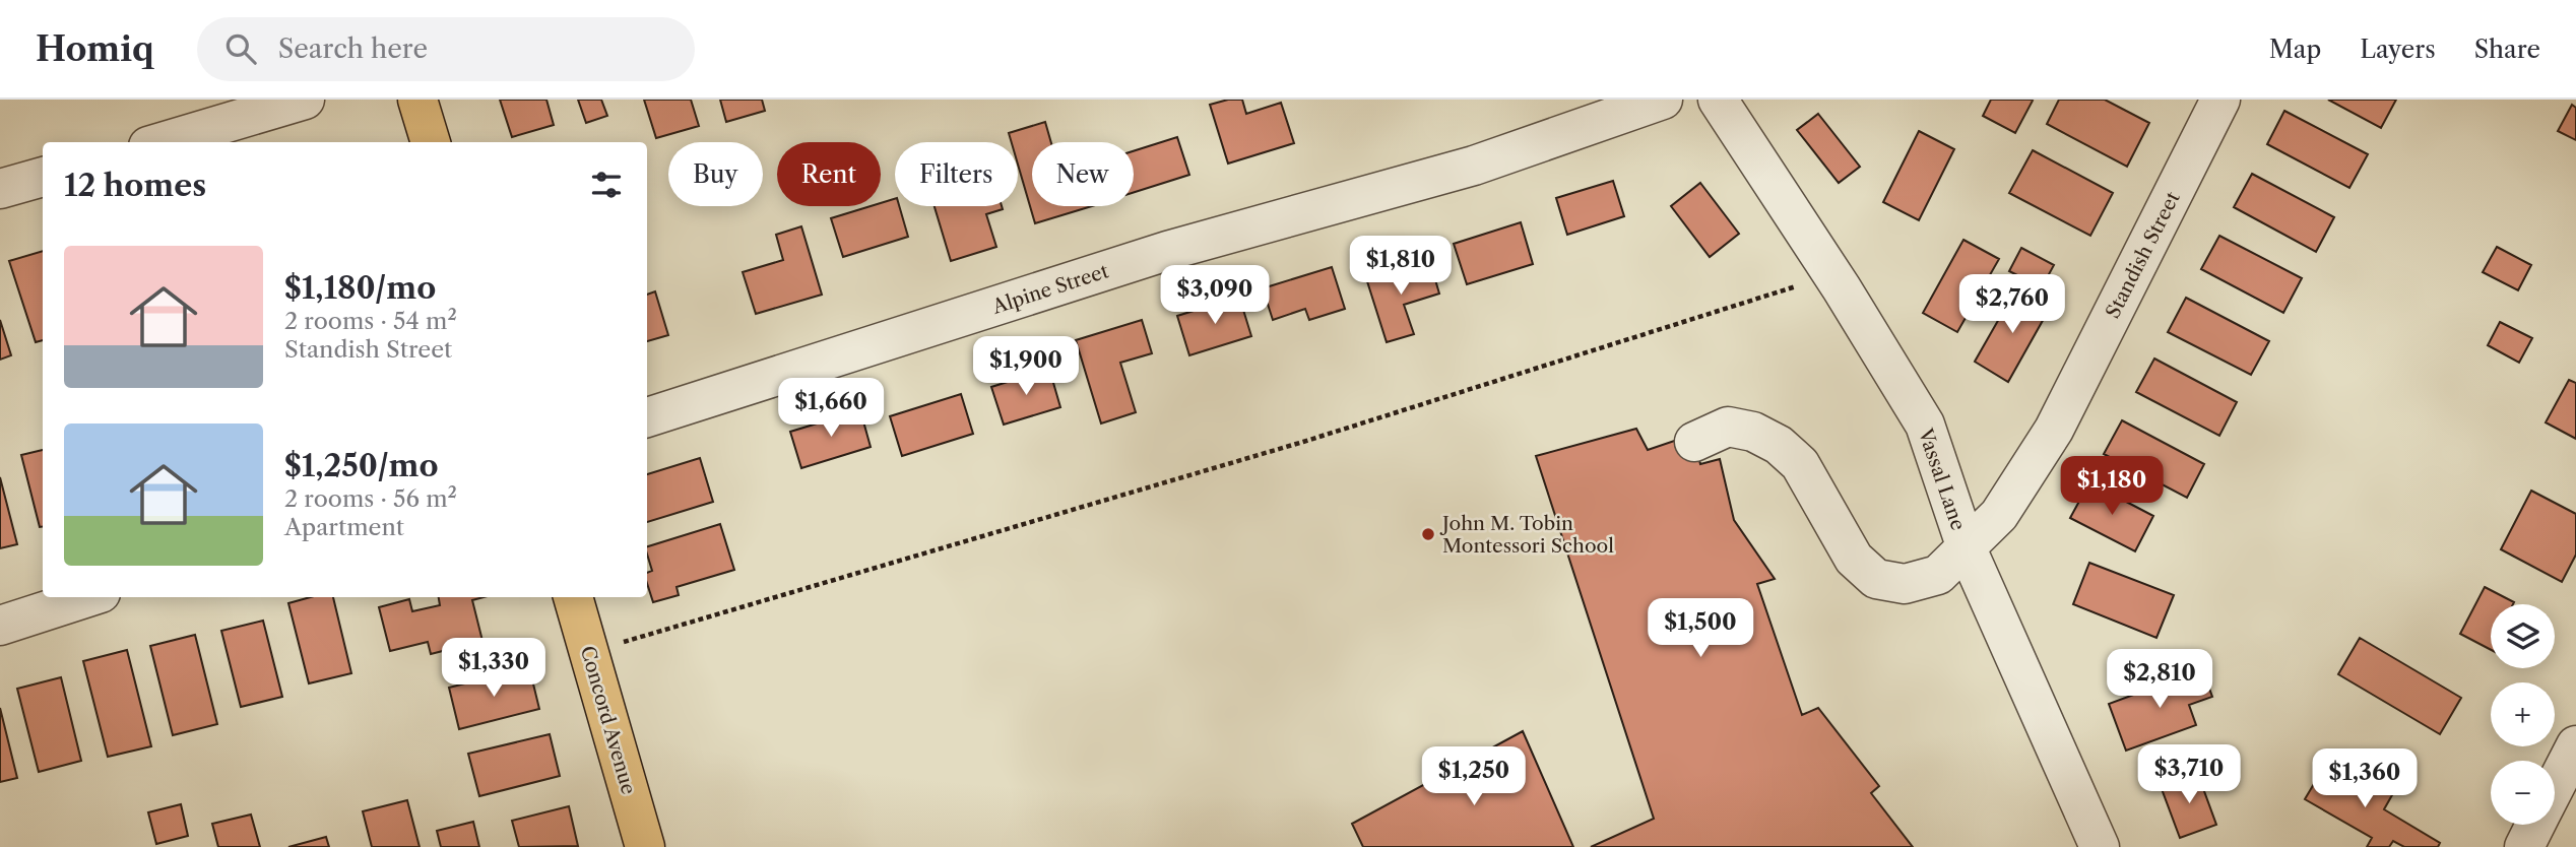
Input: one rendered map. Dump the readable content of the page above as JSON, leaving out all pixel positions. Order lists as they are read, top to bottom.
{
  "streets": {
    "main road": ["Concord Avenue"],
    "street": ["Standish Street", "Alpine Street", "Vassal Lane"]
  },
  "crossings": [
    ["Standish Street", "Vassal Lane"]
  ],
  "places": ["John M. Tobin Montessori School"],
  "page": {
    "header": "Homiq",
    "search": "Search here",
    "nav": ["Map", "Layers", "Share"],
    "chip": [
      "Buy",
      "Rent",
      "Filters",
      "New"
    ],
    "heading": "12 homes",
    "list": [
      {
        "name": "$1,180/mo",
        "note": "2 rooms · 54 m² · Standish Street"
      },
      {
        "name": "$1,250/mo",
        "note": "2 rooms · 56 m² · Apartment"
      }
    ],
    "price": [
      "$1,810",
      "$3,090",
      "$2,760",
      "$1,900",
      "$1,660",
      "$1,180",
      "$1,500",
      "$1,330",
      "$2,810",
      "$3,710",
      "$1,250",
      "$1,360"
    ],
    "map_buttons": ["+", "−"]
  }
}
